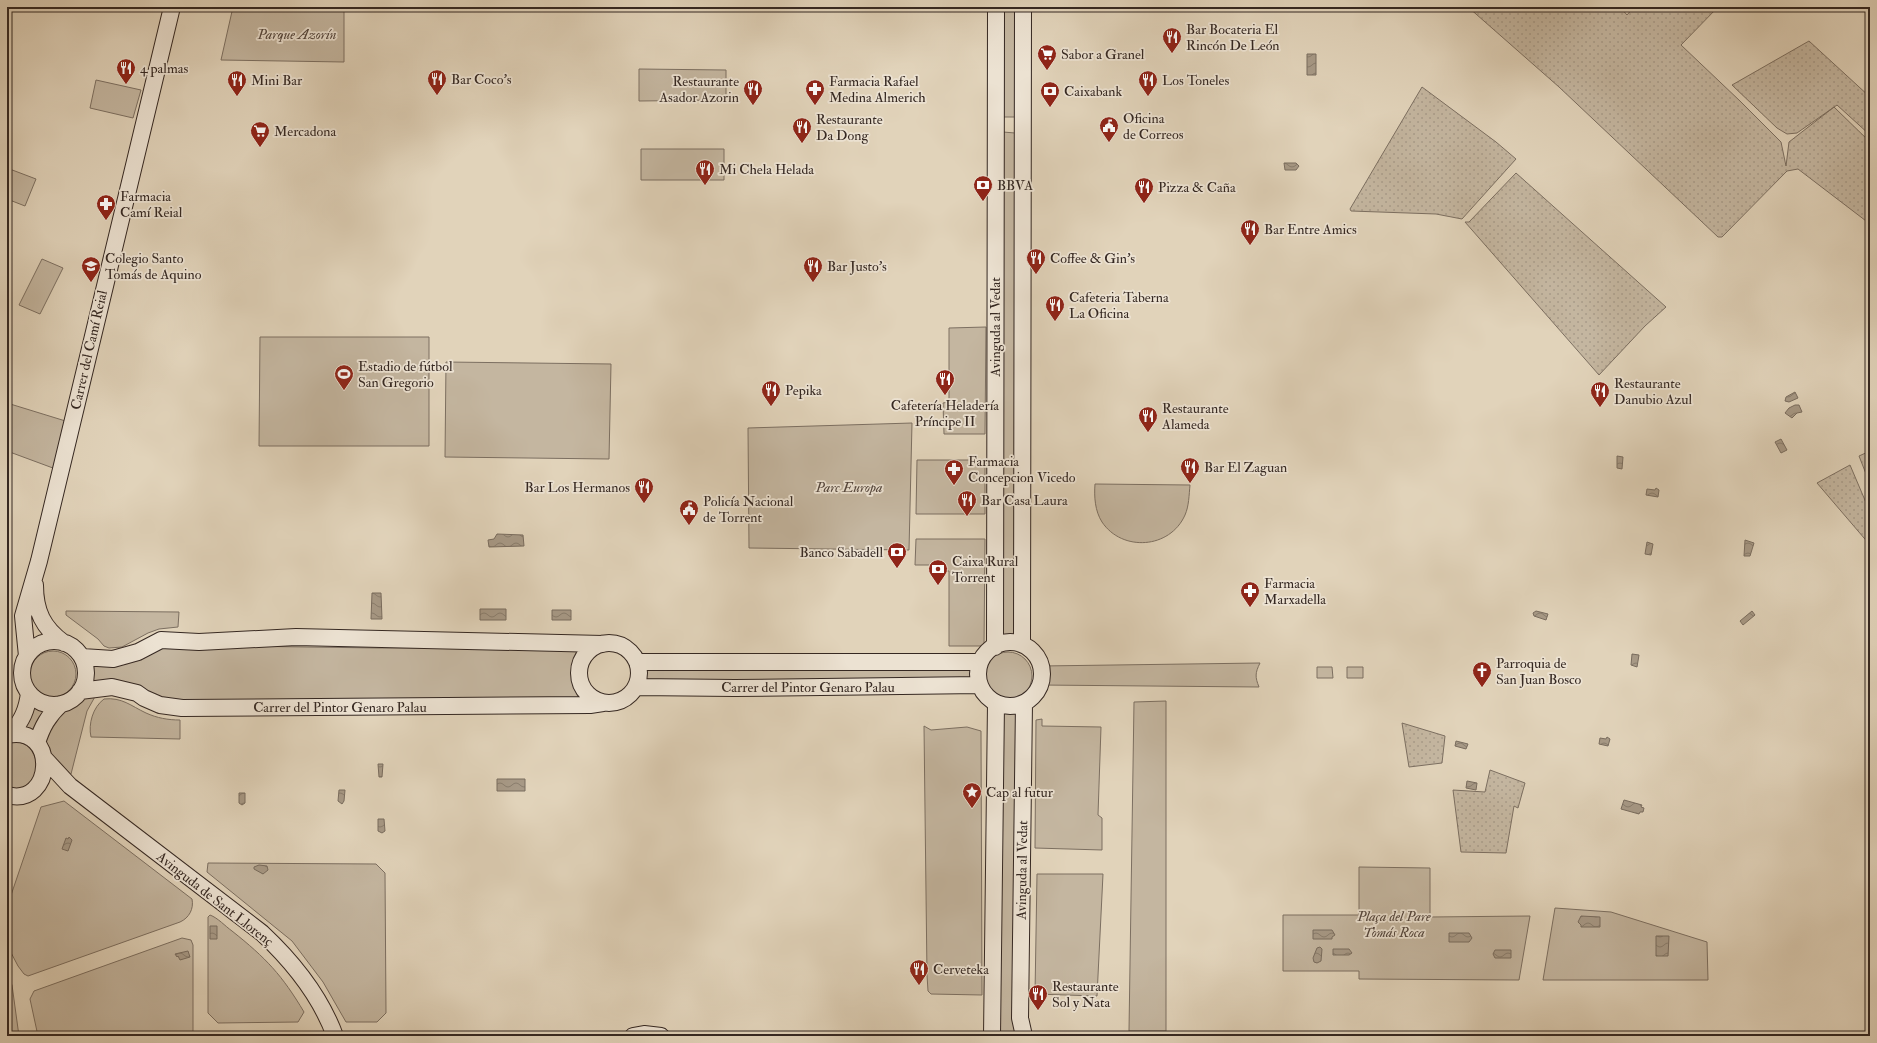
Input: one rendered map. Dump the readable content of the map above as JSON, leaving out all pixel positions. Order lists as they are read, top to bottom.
{
  "streets": {
    "street": [
      "Avinguda al Vedat",
      "Carrer del Camí Reial",
      "Carrer del Pintor Genaro Palau",
      "Avinguda de Sant Llorenç"
    ]
  },
  "crossings": [
    ["Avinguda al Vedat", "Carrer del Pintor Genaro Palau"],
    ["Carrer del Camí Reial", "Carrer del Pintor Genaro Palau"]
  ],
  "parks": ["Parque Azorín", "Parc Europa", "Plaça del Pare Tomás Roca"],
  "places": {
    "restaurant": [
      "Bar Bocateria El Rincón De León",
      "4 palmas",
      "Bar Coco's",
      "Mini Bar",
      "Los Toneles",
      "Restaurante Asador Azorin",
      "Restaurante Da Dong",
      "Mi Chela Helada",
      "Pizza & Caña",
      "Bar Entre Amics",
      "Coffee & Gin's",
      "Bar Justo's",
      "Cafeteria Taberna La Oficina",
      "Cafetería Heladería Príncipe II",
      "Pepika",
      "Restaurante Danubio Azul",
      "Restaurante Alameda",
      "Bar El Zaguan",
      "Bar Los Hermanos",
      "Bar Casa Laura",
      "Cerveteka",
      "Restaurante Sol y Nata"
    ],
    "supermarket": ["Sabor a Granel", "Mercadona"],
    "pharmacy": [
      "Farmacia Rafael Medina Almerich",
      "Farmacia Camí Reial",
      "Farmacia Concepcion Vicedo",
      "Farmacia Marxadella"
    ],
    "bank": [
      "Caixabank",
      "BBVA",
      "Banco Sabadell",
      "Caixa Rural Torrent"
    ],
    "public building": ["Oficina de Correos", "Policía Nacional de Torrent"],
    "school or university": ["Colegio Santo Tomás de Aquino"],
    "sports": ["Estadio de fútbol San Gregorio"],
    "church": ["Parroquia de San Juan Bosco"],
    "place": ["Cap al futur"]
  }
}
